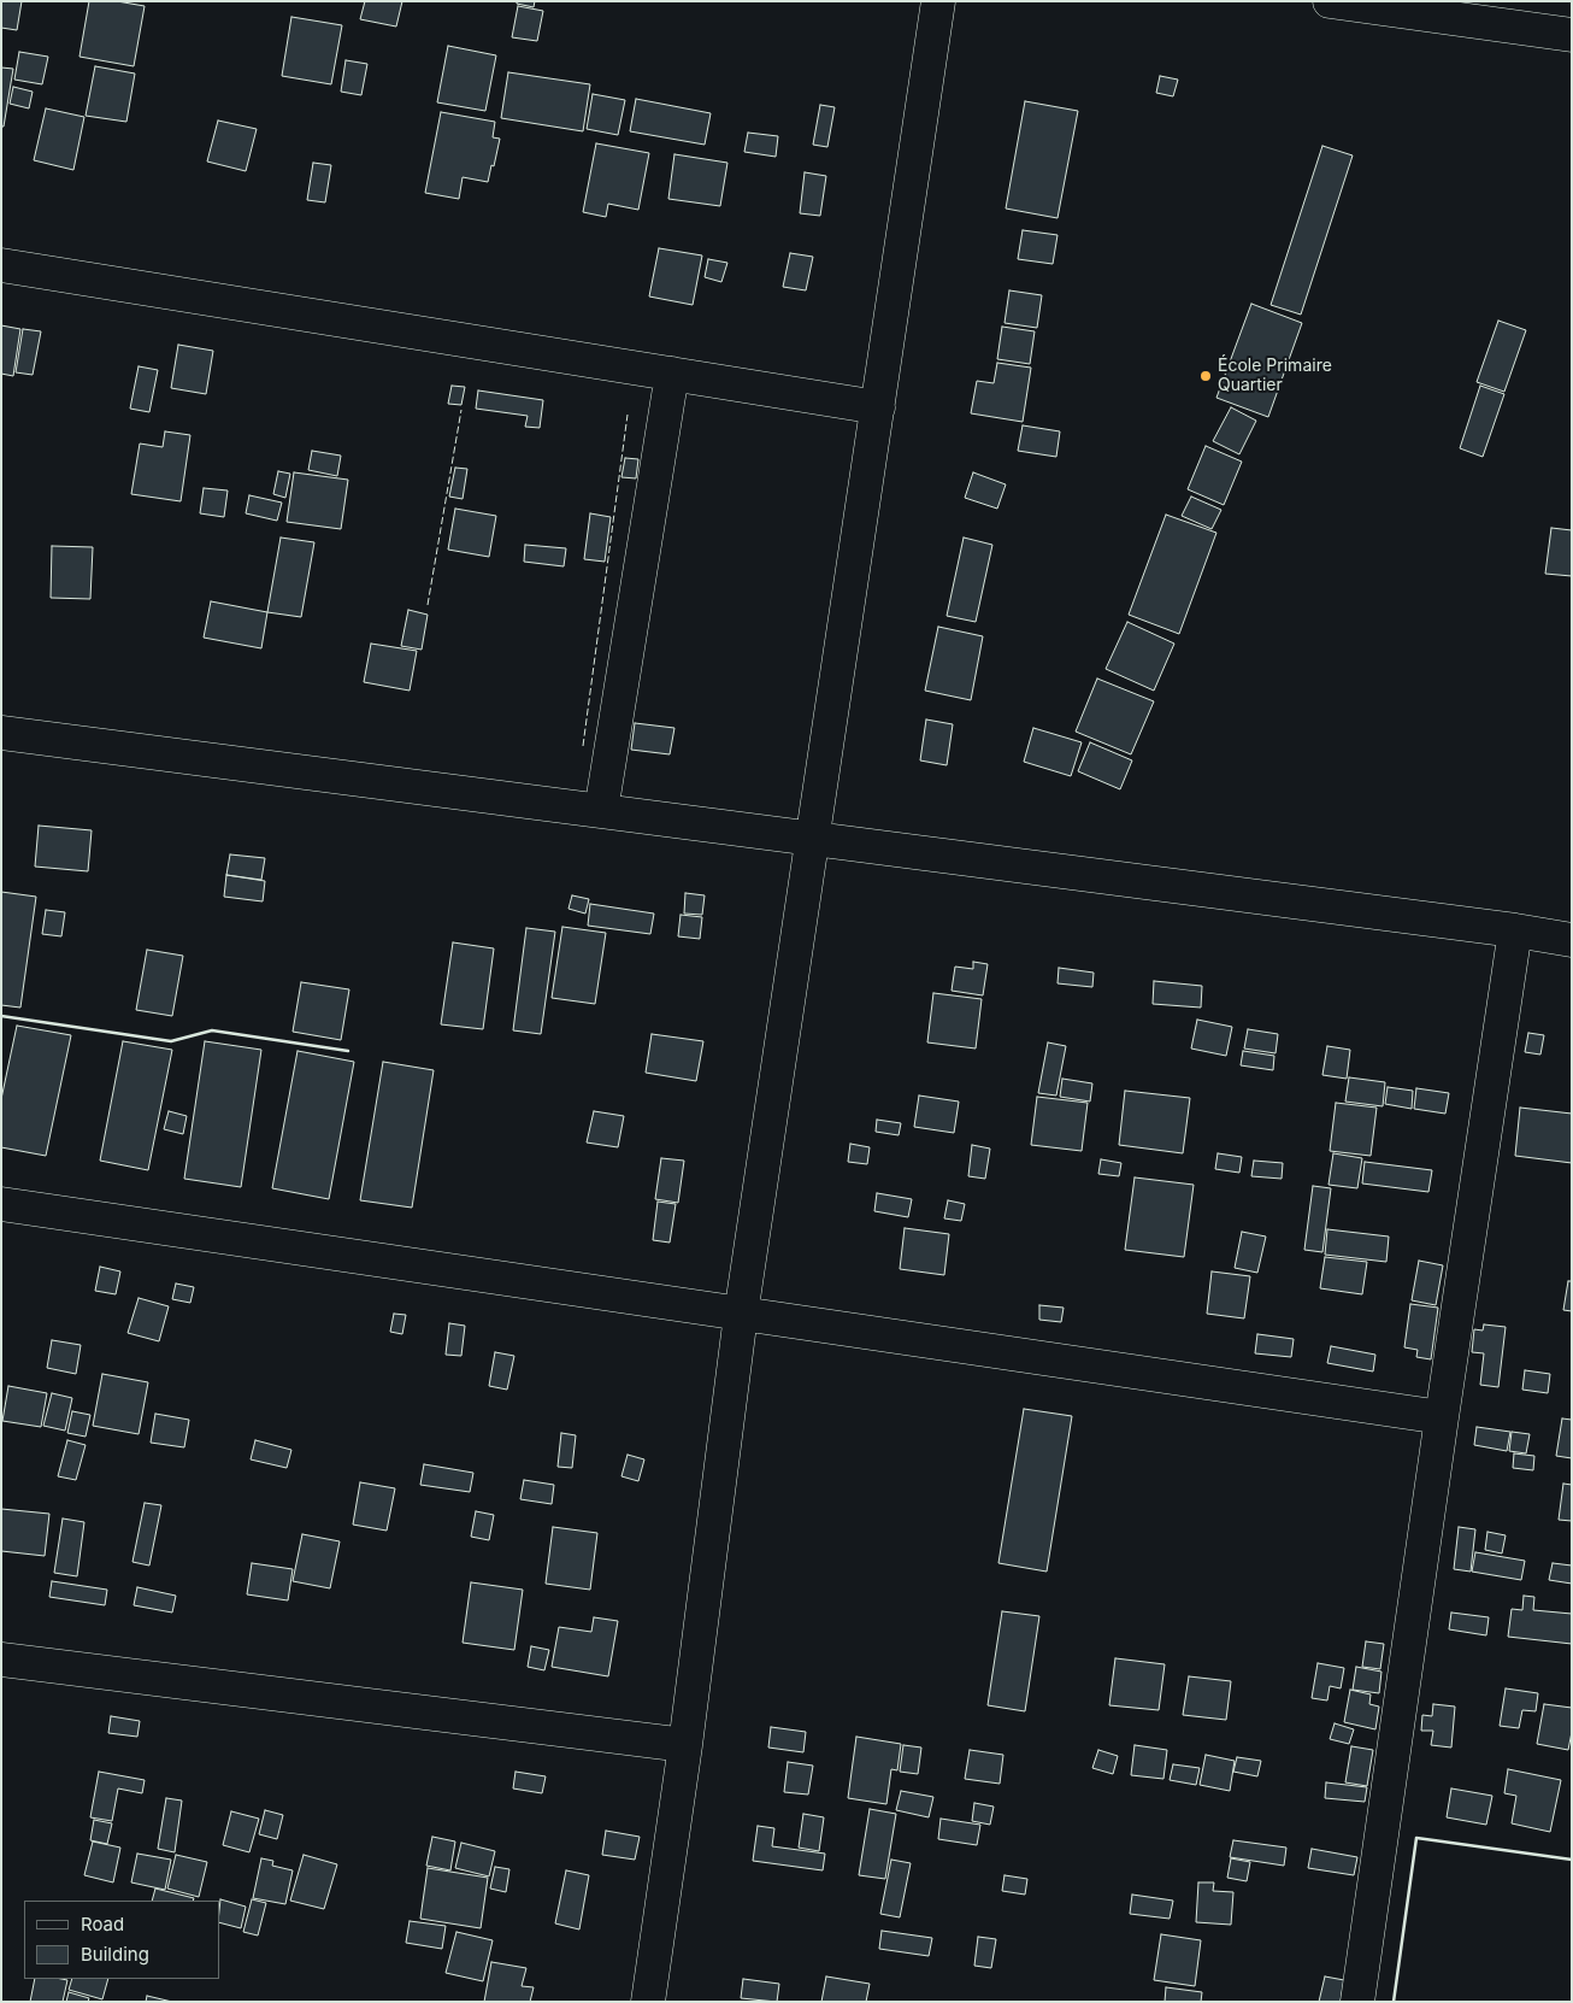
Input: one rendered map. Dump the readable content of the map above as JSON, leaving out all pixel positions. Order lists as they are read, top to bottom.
{
  "places": ["École Primaire Quartier"],
  "legend": ["Road", "Building"]
}
